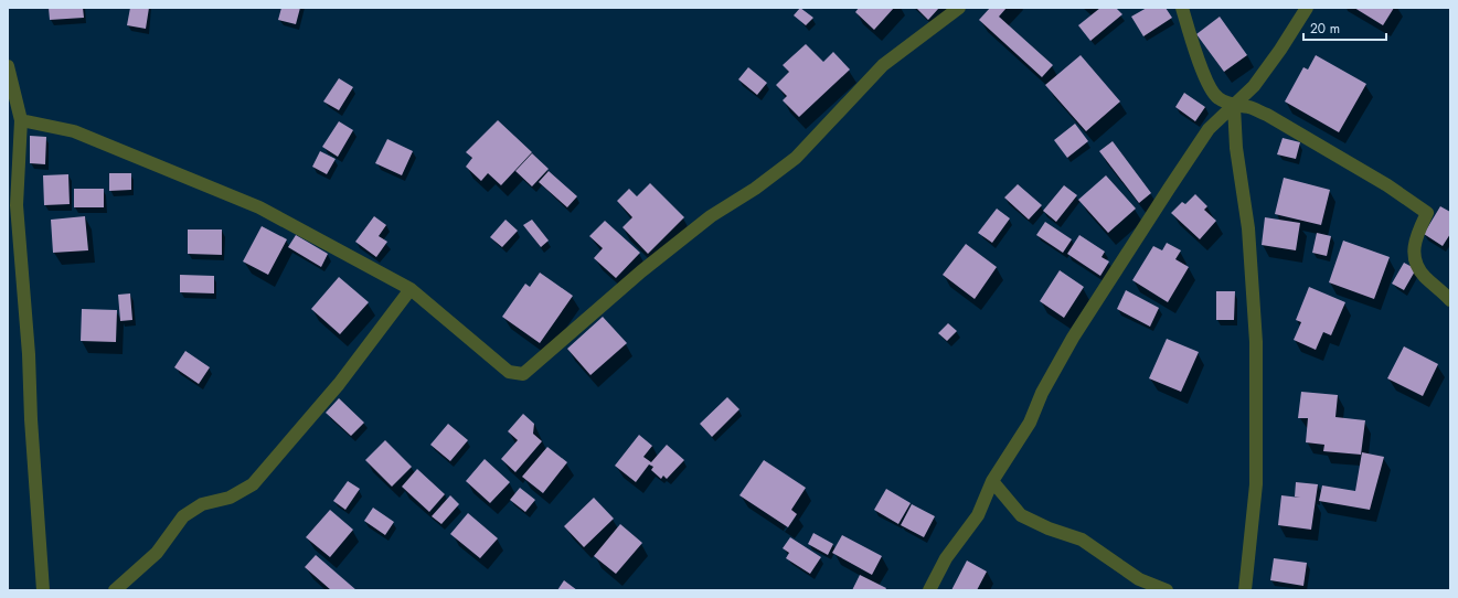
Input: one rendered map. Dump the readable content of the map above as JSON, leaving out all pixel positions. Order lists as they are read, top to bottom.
{
  "scale_bar": "20 m"
}
